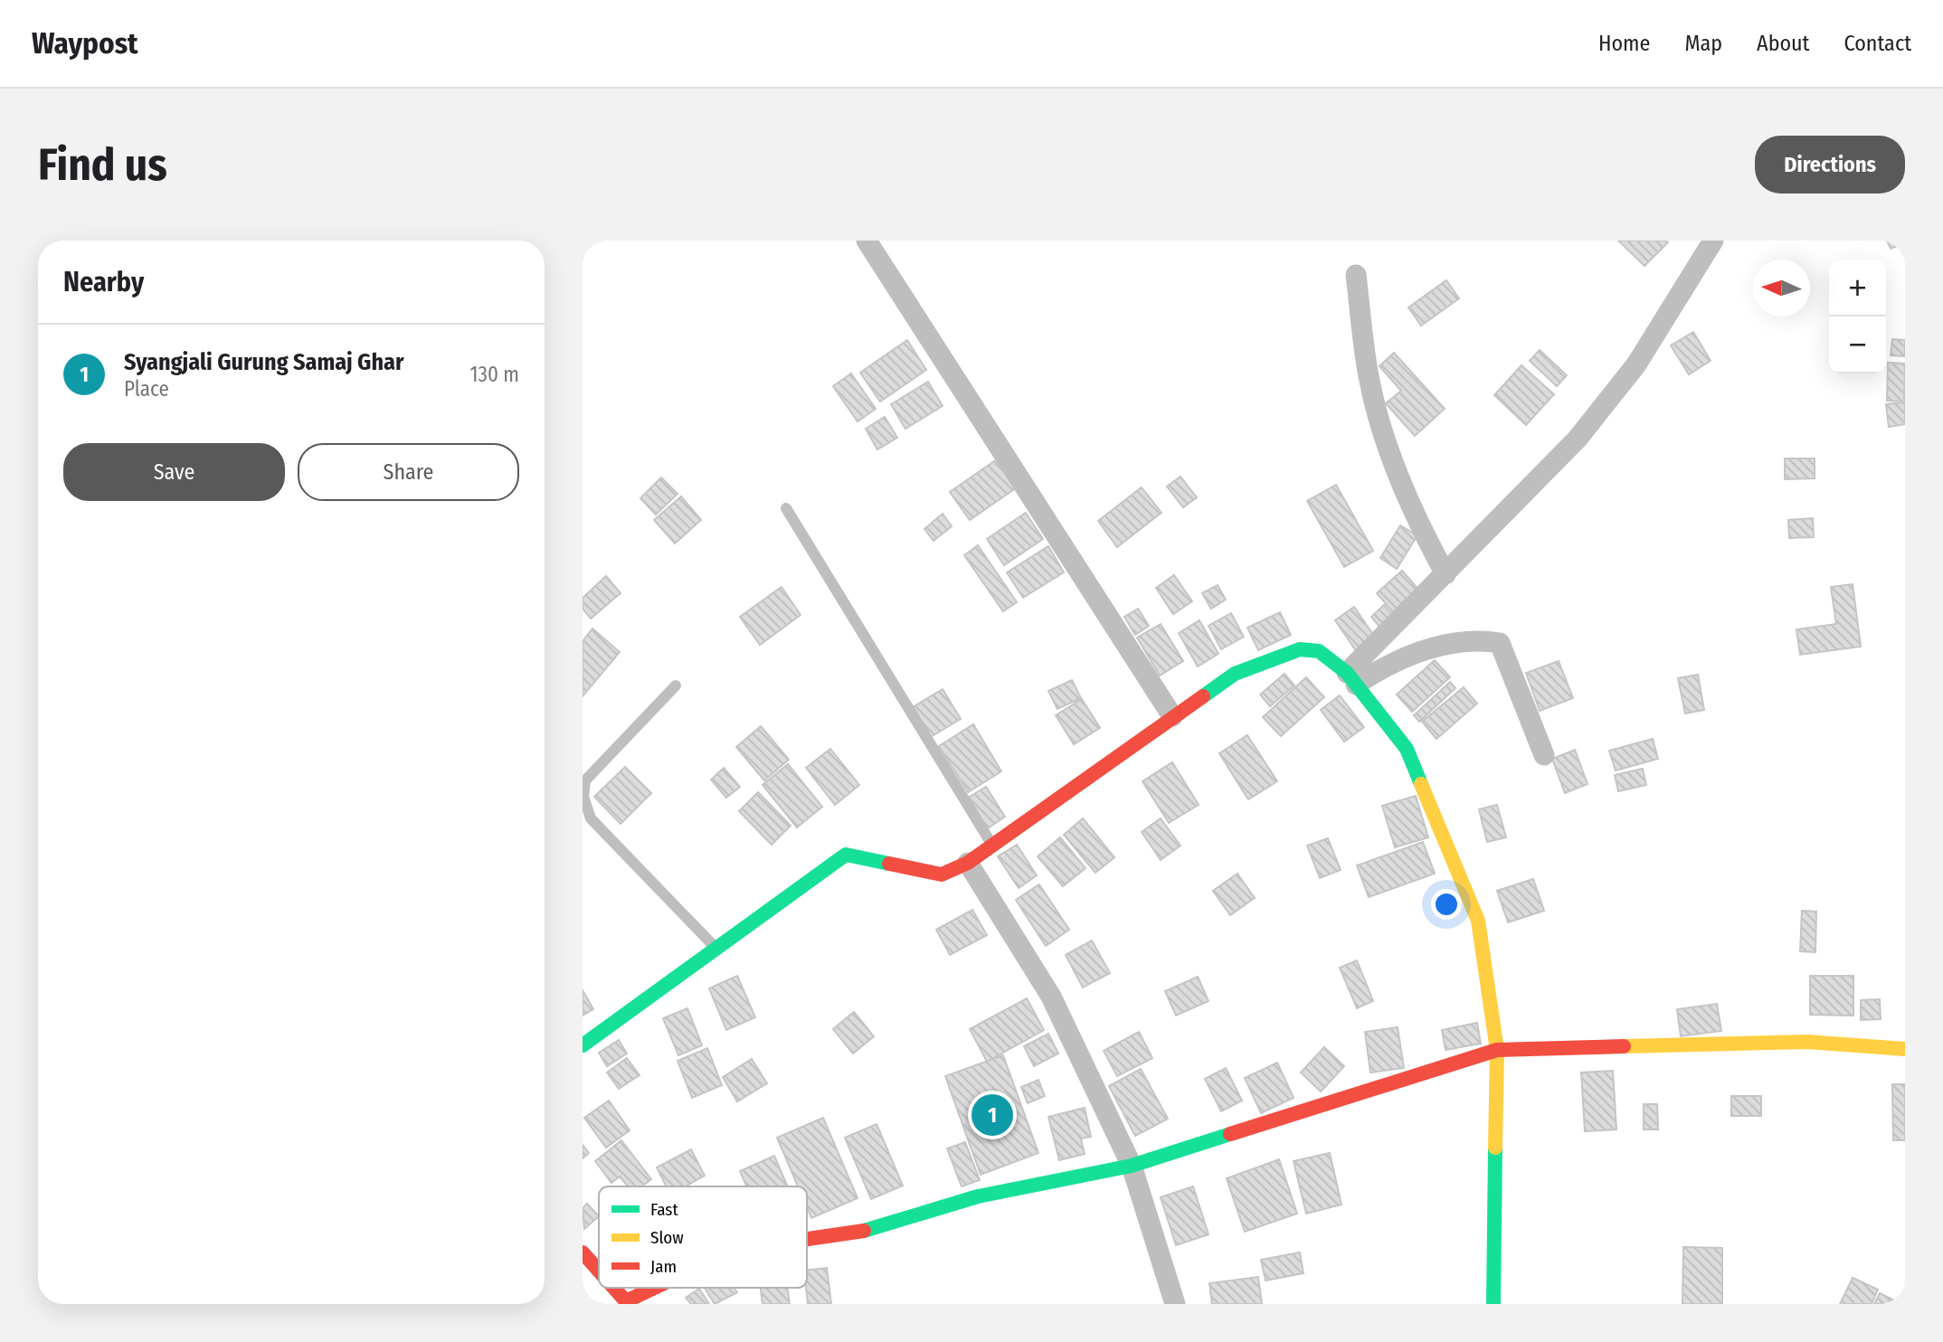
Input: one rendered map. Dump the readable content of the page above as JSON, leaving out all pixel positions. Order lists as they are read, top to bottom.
{
  "legend": ["Fast", "Slow", "Jam"],
  "north": "left",
  "page": {
    "header": "Waypost",
    "nav": [
      "Home",
      "Map",
      "About",
      "Contact"
    ],
    "buttons": [
      "Directions",
      ["Save", "Share"]
    ],
    "title": "Find us",
    "heading": "Nearby",
    "map_buttons": ["+", "−"],
    "list": [
      {
        "mark": "1",
        "name": "Syangjali Gurung Samaj Ghar",
        "note": "Place",
        "value": "130 m"
      }
    ],
    "pins": "1"
  }
}
